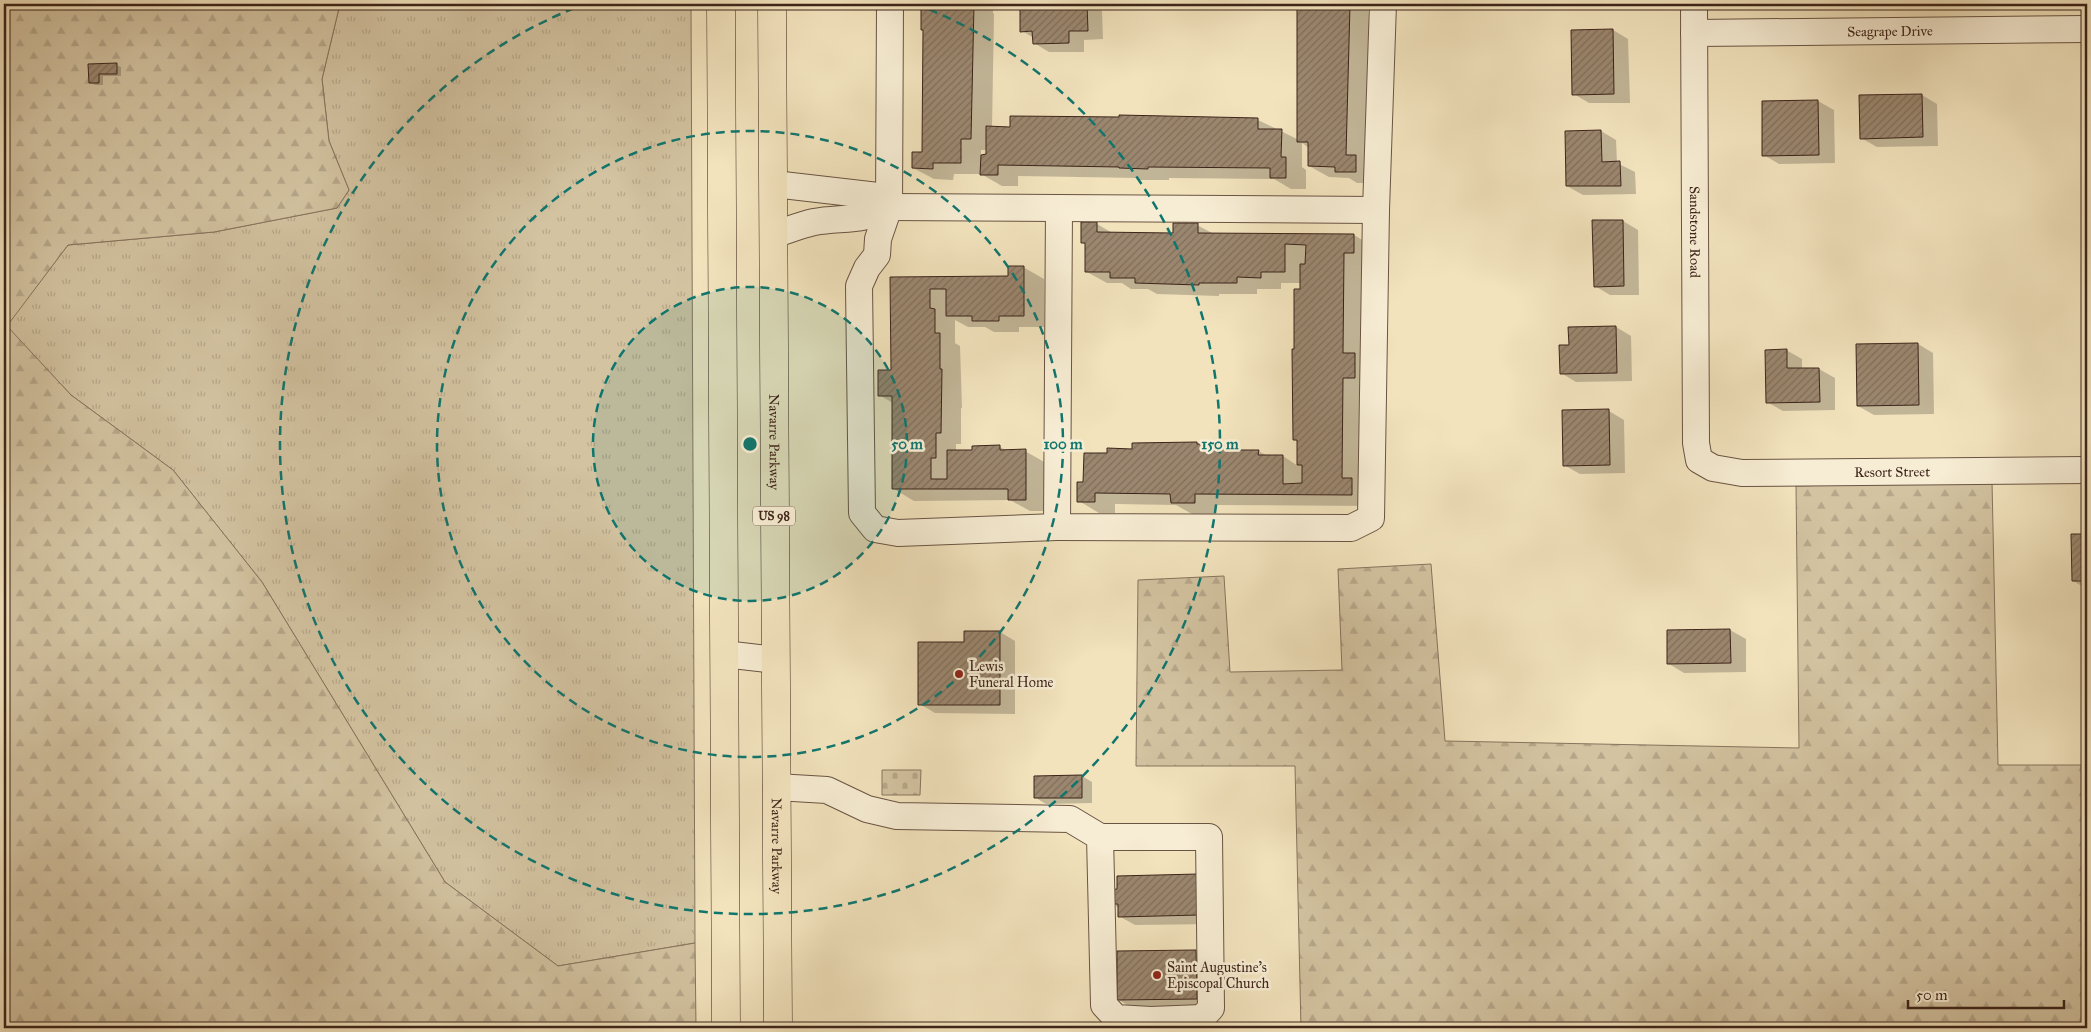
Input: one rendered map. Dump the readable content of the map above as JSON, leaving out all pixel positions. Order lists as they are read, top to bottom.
{
  "streets": {
    "highway": ["Navarre Parkway", "US 98"],
    "street": ["Seagrape Drive", "Sandstone Road", "Resort Street"]
  },
  "crossings": [
    ["Seagrape Drive", "Sandstone Road"],
    ["Sandstone Road", "Resort Street"]
  ],
  "places": ["Lewis Funeral Home", "Saint Augustine's Episcopal Church"],
  "scale_bar": "50 m",
  "rings": ["50 m", "100 m", "150 m"]
}
